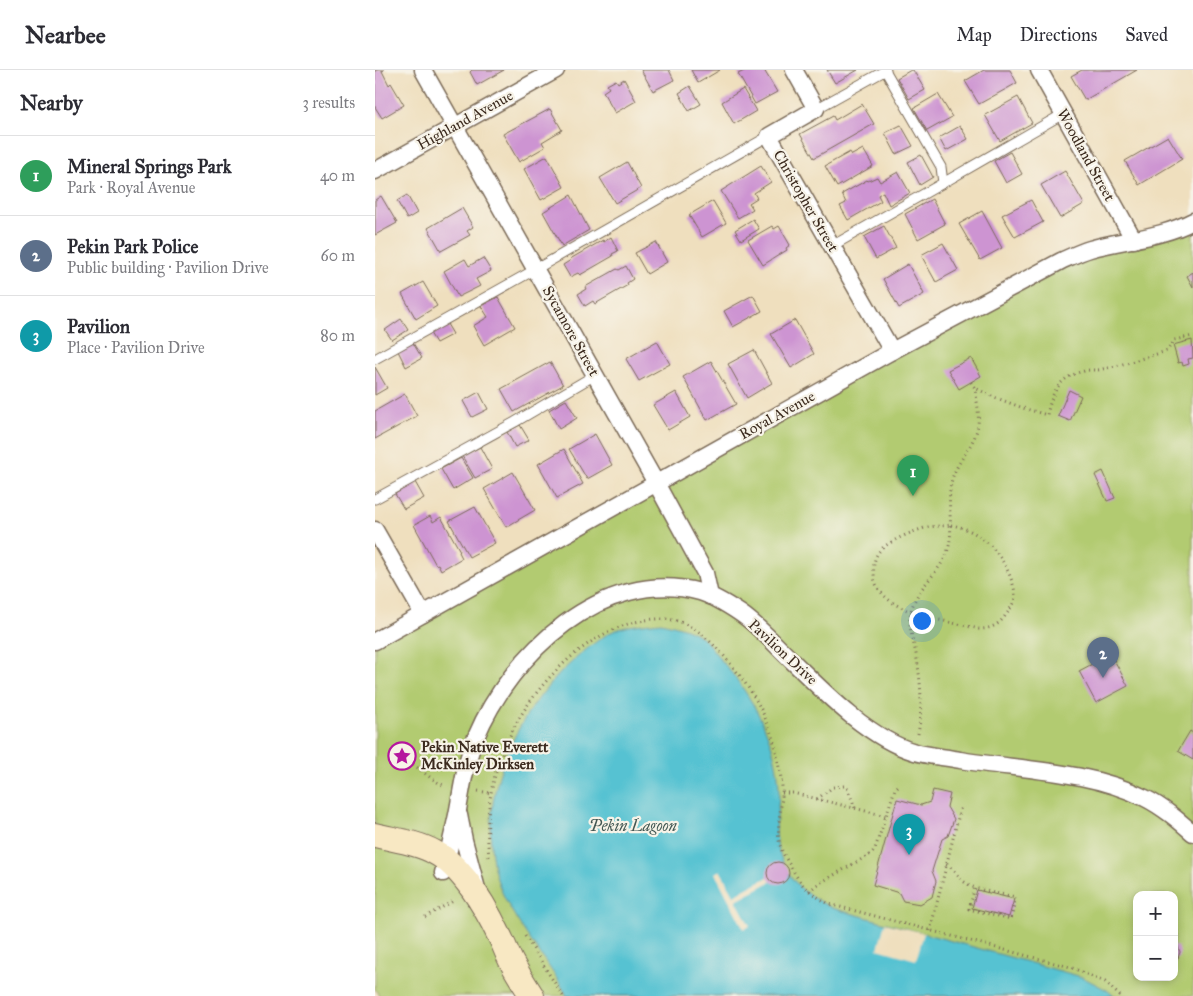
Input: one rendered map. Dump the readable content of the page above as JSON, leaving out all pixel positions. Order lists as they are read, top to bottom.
{
  "streets": {
    "street": [
      "Highland Avenue",
      "Woodland Street",
      "Christopher Street",
      "Sycamore Street",
      "Royal Avenue",
      "Pavilion Drive"
    ]
  },
  "crossings": [
    ["Highland Avenue", "Sycamore Street"],
    ["Woodland Street", "Royal Avenue"],
    ["Christopher Street", "Royal Avenue"],
    ["Sycamore Street", "Royal Avenue"],
    ["Sycamore Street", "Pavilion Drive"]
  ],
  "water": ["Pekin Lagoon"],
  "places": {
    "place": ["Pekin Native Everett McKinley Dirksen"]
  },
  "page": {
    "header": "Nearbee",
    "nav": ["Map", "Directions", "Saved"],
    "heading": ["Nearby", "3 results"],
    "list": [
      {
        "mark": "1",
        "name": "Mineral Springs Park",
        "note": "Park · Royal Avenue",
        "value": "40 m"
      },
      {
        "mark": "2",
        "name": "Pekin Park Police",
        "note": "Public building · Pavilion Drive",
        "value": "60 m"
      },
      {
        "mark": "3",
        "name": "Pavilion",
        "note": "Place · Pavilion Drive",
        "value": "80 m"
      }
    ],
    "pins": ["1", "2", "3"],
    "map_buttons": ["+", "−"]
  }
}
